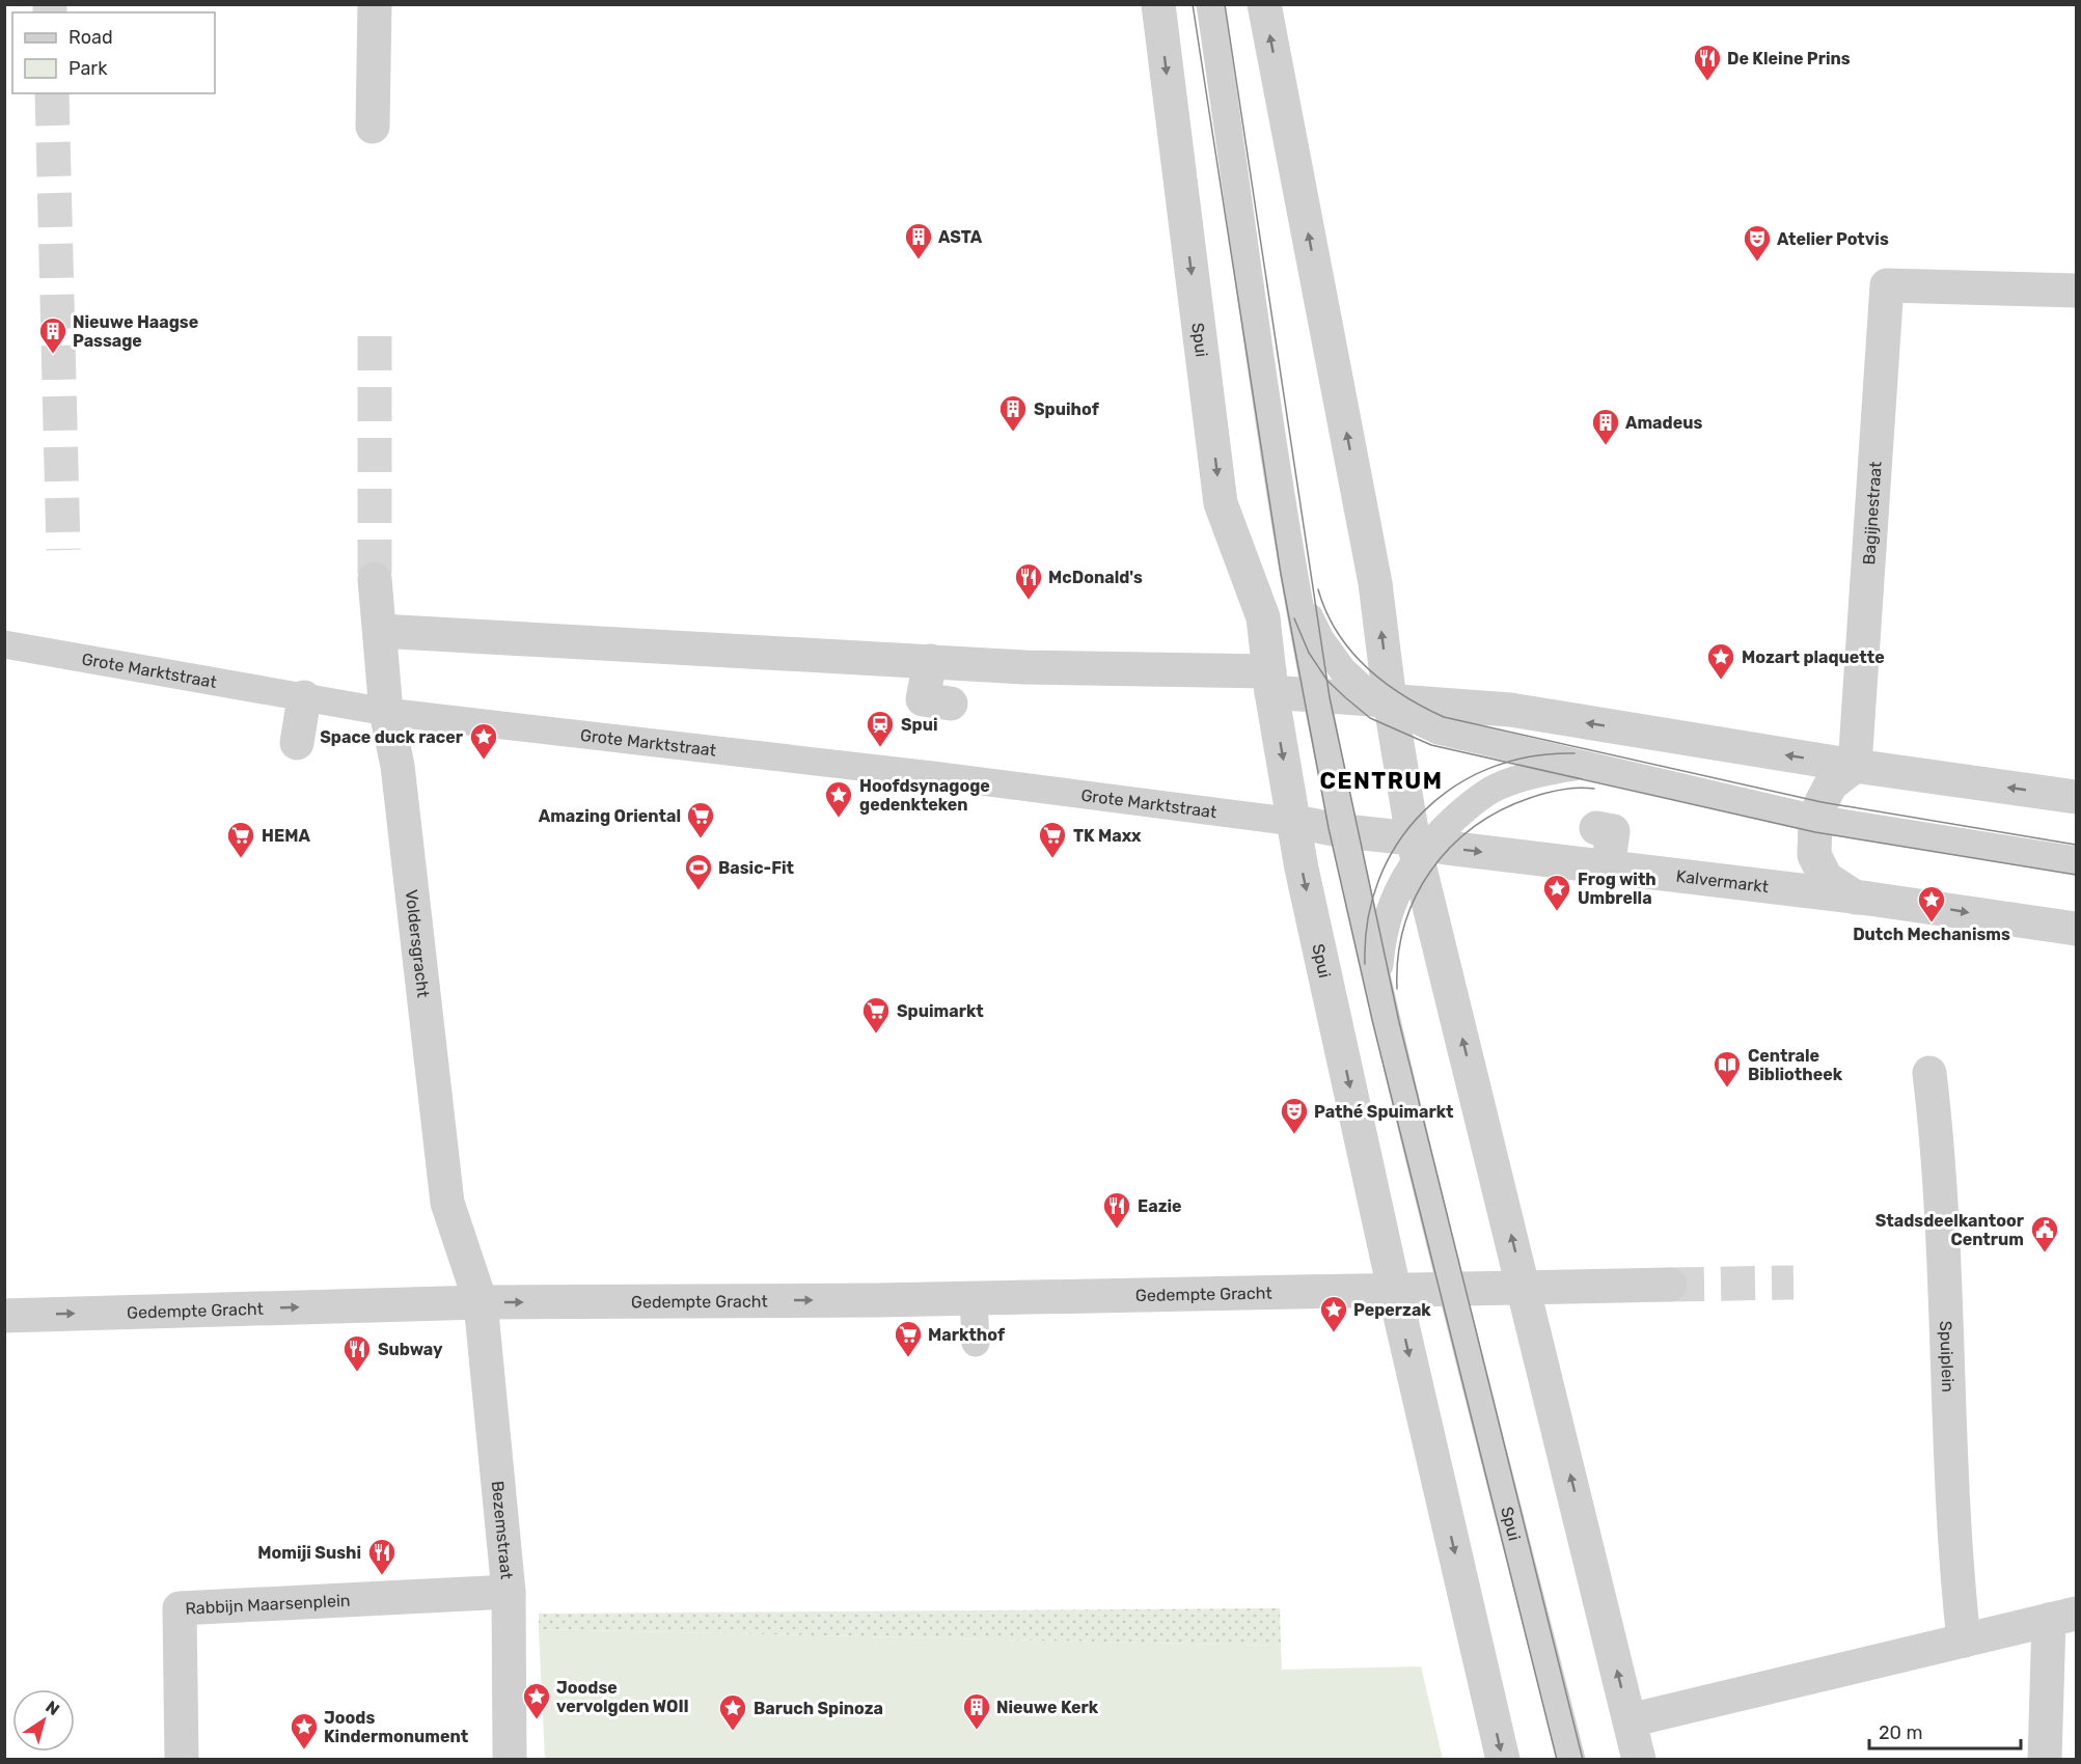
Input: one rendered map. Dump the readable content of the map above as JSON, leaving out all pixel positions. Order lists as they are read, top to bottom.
{
  "streets": {
    "street": [
      "Spui",
      "Bagijnestraat",
      "Kalvermarkt",
      "Voldersgracht",
      "Gedempte Gracht",
      "Spuiplein",
      "Bezemstraat",
      "Rabbijn Maarsenplein"
    ],
    "lane": ["Grote Marktstraat"]
  },
  "crossings": [
    ["Spui", "Grote Marktstraat"],
    ["Spui", "Kalvermarkt"],
    ["Spui", "Gedempte Gracht"],
    ["Grote Marktstraat", "Kalvermarkt"],
    ["Grote Marktstraat", "Voldersgracht"],
    ["Voldersgracht", "Gedempte Gracht"],
    ["Voldersgracht", "Bezemstraat"],
    ["Gedempte Gracht", "Bezemstraat"],
    ["Bezemstraat", "Rabbijn Maarsenplein"]
  ],
  "one_way": ["Gedempte Gracht"],
  "districts": ["CENTRUM"],
  "places": {
    "restaurant": [
      "De Kleine Prins",
      "McDonald's",
      "Eazie",
      "Subway",
      "Momiji Sushi"
    ],
    "building": [
      "ASTA",
      "Nieuwe Haagse Passage",
      "Spuihof",
      "Amadeus",
      "Nieuwe Kerk"
    ],
    "theatre": ["Atelier Potvis", "Pathé Spuimarkt"],
    "place": [
      "Mozart plaquette",
      "Space duck racer",
      "Hoofdsynagoge gedenkteken",
      "Frog with Umbrella",
      "Dutch Mechanisms",
      "Peperzak",
      "Joodse vervolgden WOII",
      "Baruch Spinoza",
      "Joods Kindermonument"
    ],
    "station": ["Spui"],
    "supermarket": [
      "Amazing Oriental",
      "HEMA",
      "TK Maxx",
      "Spuimarkt",
      "Markthof"
    ],
    "sports": ["Basic-Fit"],
    "library": ["Centrale Bibliotheek"],
    "public building": ["Stadsdeelkantoor Centrum"]
  },
  "legend": ["Road", "Park"],
  "scale_bar": "20 m",
  "north": "top right"
}
